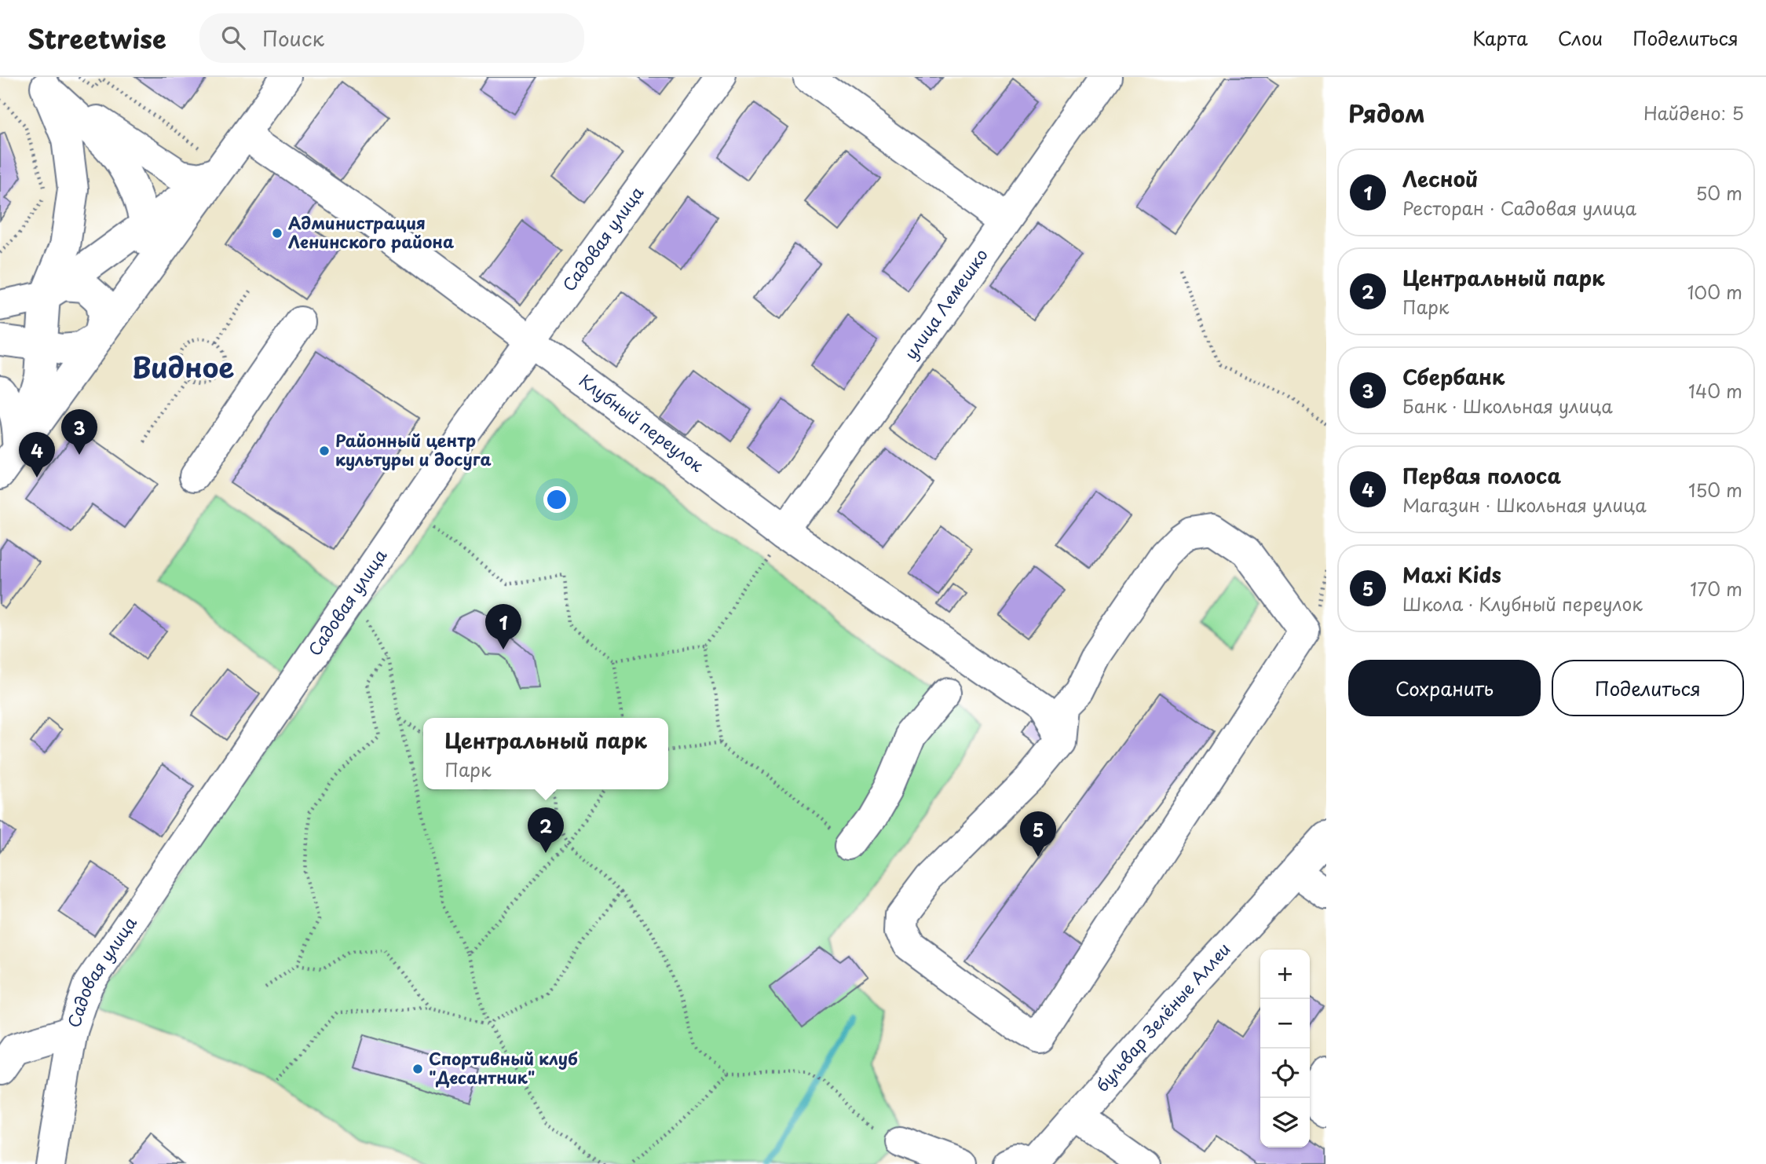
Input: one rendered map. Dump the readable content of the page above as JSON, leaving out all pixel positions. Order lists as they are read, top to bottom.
{
  "streets": {
    "street": [
      "Садовая улица",
      "улица Лемешко",
      "Клубный переулок",
      "бульвар Зелёные Аллеи"
    ]
  },
  "crossings": [
    ["Садовая улица", "Клубный переулок"],
    ["улица Лемешко", "Клубный переулок"]
  ],
  "districts": ["Видное"],
  "places": ["Администрация Ленинского района", "Районный центр культуры и досуга", "Спортивный клуб \"Десантник\""],
  "page": {
    "header": "Streetwise",
    "search": "Поиск",
    "nav": ["Карта", "Слои", "Поделиться"],
    "heading": ["Рядом", "Найдено: 5"],
    "list": [
      {
        "mark": "1",
        "name": "Лесной",
        "note": "Ресторан · Садовая улица",
        "value": "50 m"
      },
      {
        "mark": "2",
        "name": "Центральный парк",
        "note": "Парк",
        "value": "100 m"
      },
      {
        "mark": "3",
        "name": "Сбербанк",
        "note": "Банк · Школьная улица",
        "value": "140 m"
      },
      {
        "mark": "4",
        "name": "Первая полоса",
        "note": "Магазин · Школьная улица",
        "value": "150 m"
      },
      {
        "mark": "5",
        "name": "Maxi Kids",
        "note": "Школа · Клубный переулок",
        "value": "170 m"
      }
    ],
    "pins": [
      "3",
      "4",
      "1",
      "2",
      "5"
    ],
    "buttons": ["Сохранить", "Поделиться"],
    "popup": ["Центральный парк", "Парк"],
    "map_buttons": ["+", "−"]
  }
}
